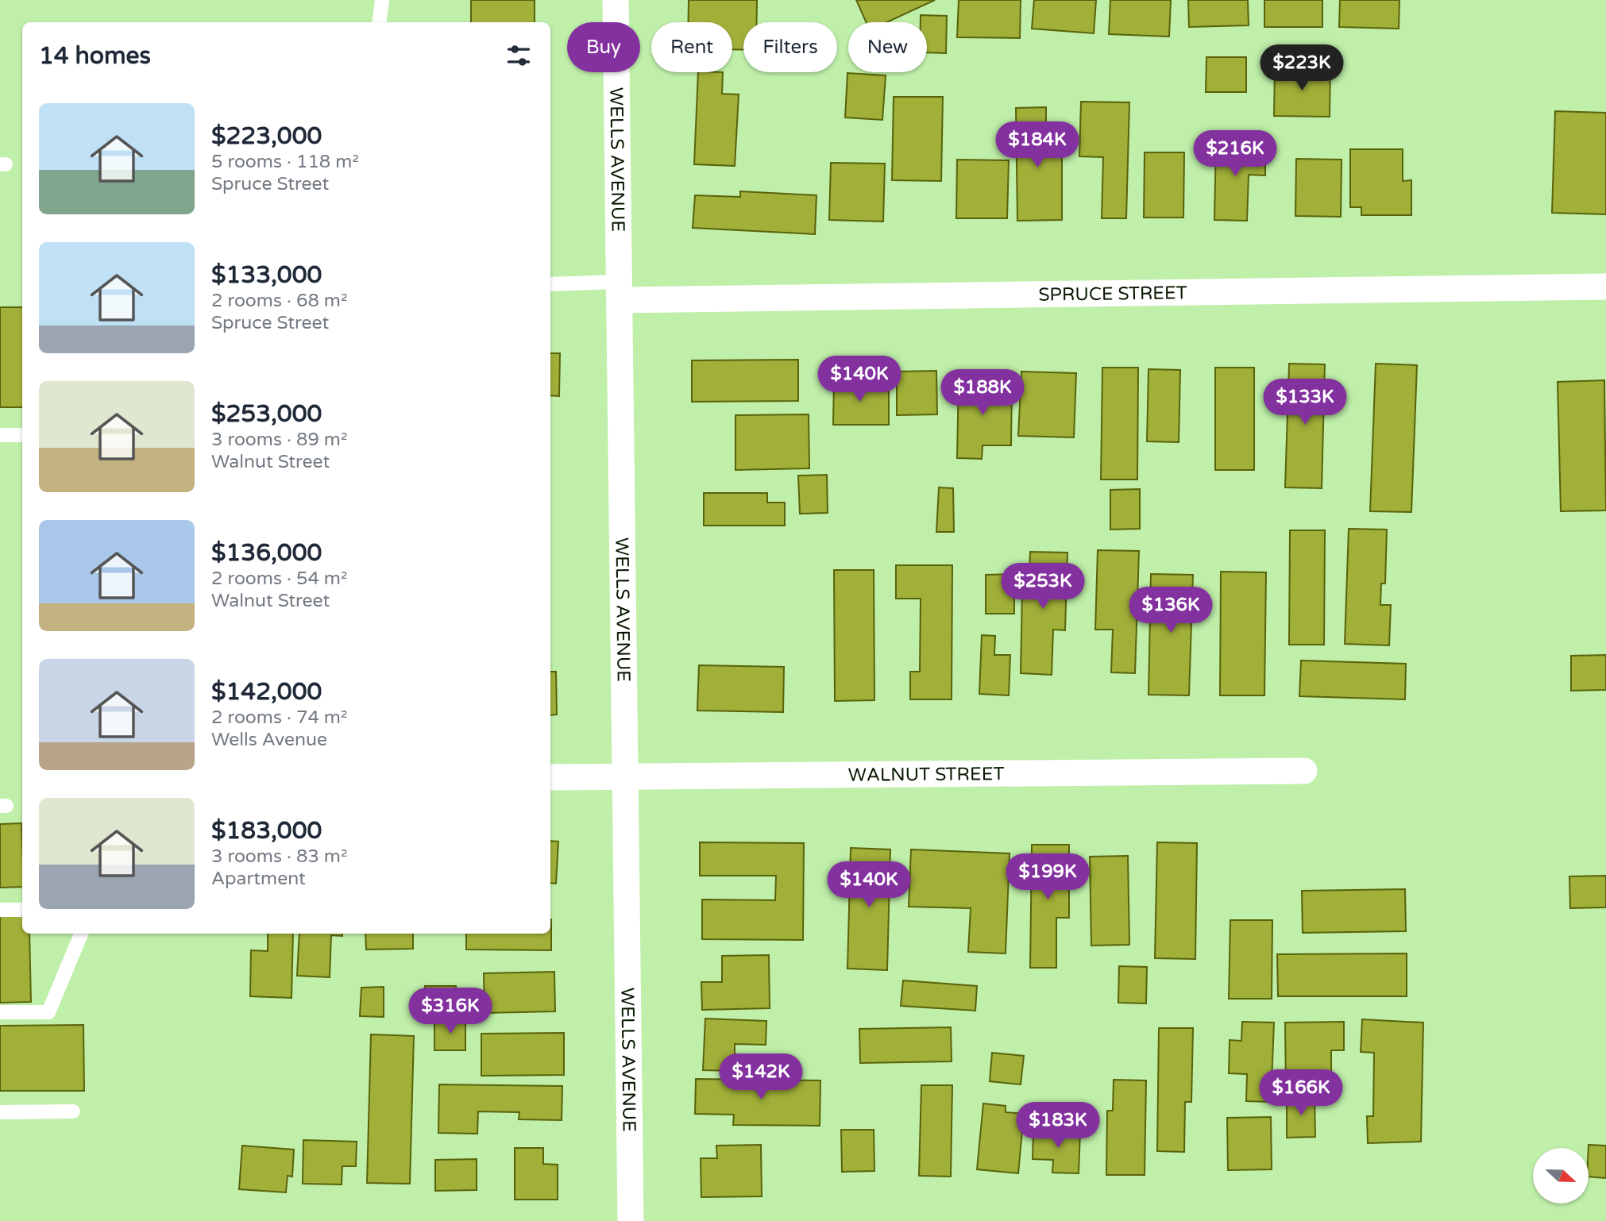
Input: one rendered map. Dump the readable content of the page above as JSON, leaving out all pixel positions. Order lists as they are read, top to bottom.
{
  "streets": {
    "street": ["WELLS AVENUE", "SPRUCE STREET", "WALNUT STREET"]
  },
  "crossings": [
    ["WELLS AVENUE", "SPRUCE STREET"],
    ["WELLS AVENUE", "WALNUT STREET"]
  ],
  "north": "right",
  "page": {
    "chip": [
      "Buy",
      "Rent",
      "Filters",
      "New"
    ],
    "heading": "14 homes",
    "price": [
      "$223K",
      "$184K",
      "$216K",
      "$140K",
      "$188K",
      "$133K",
      "$253K",
      "$136K",
      "$199K",
      "$140K",
      "$316K",
      "$142K",
      "$166K",
      "$183K"
    ],
    "list": [
      {
        "name": "$223,000",
        "note": "5 rooms · 118 m² · Spruce Street"
      },
      {
        "name": "$133,000",
        "note": "2 rooms · 68 m² · Spruce Street"
      },
      {
        "name": "$253,000",
        "note": "3 rooms · 89 m² · Walnut Street"
      },
      {
        "name": "$136,000",
        "note": "2 rooms · 54 m² · Walnut Street"
      },
      {
        "name": "$142,000",
        "note": "2 rooms · 74 m² · Wells Avenue"
      },
      {
        "name": "$183,000",
        "note": "3 rooms · 83 m² · Apartment"
      }
    ]
  }
}
